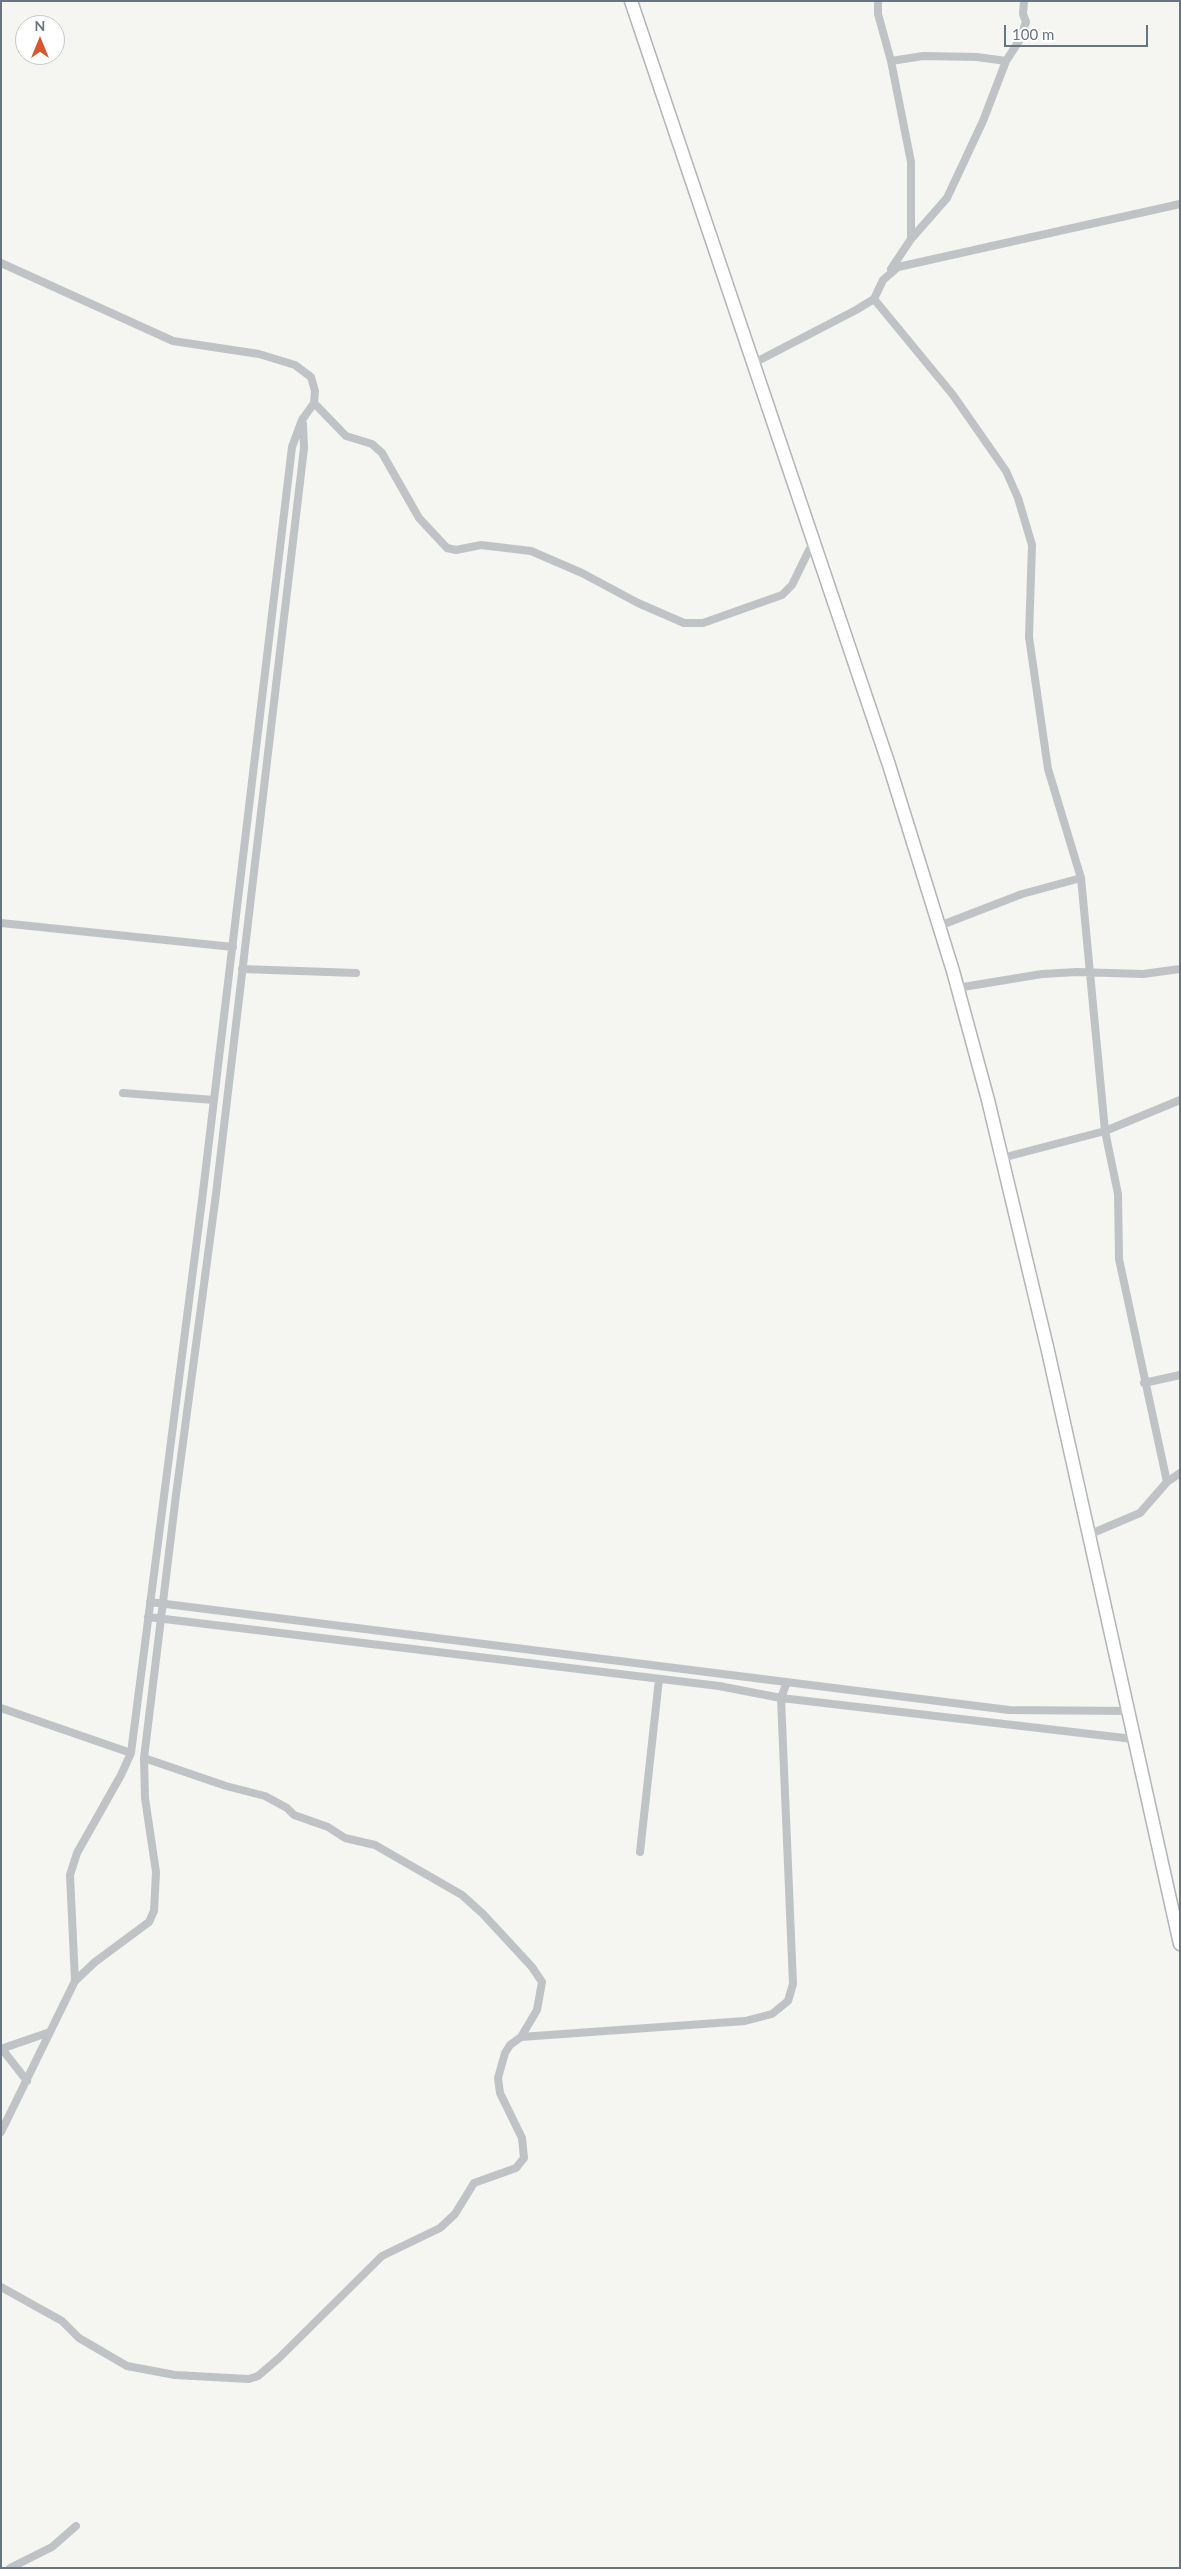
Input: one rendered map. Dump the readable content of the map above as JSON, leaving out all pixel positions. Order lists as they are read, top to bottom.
{
  "scale_bar": "100 m",
  "north": "top"
}
